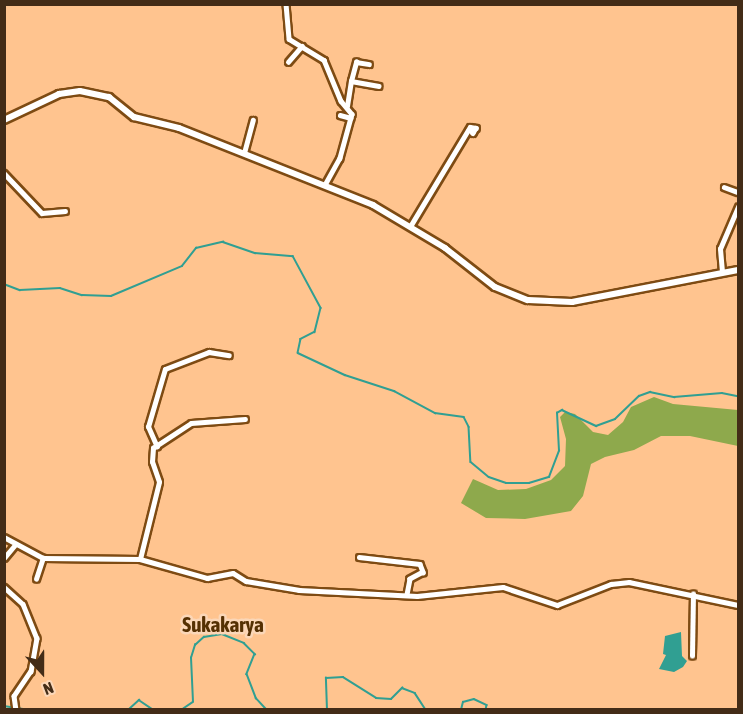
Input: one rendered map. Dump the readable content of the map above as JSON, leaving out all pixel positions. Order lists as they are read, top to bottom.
{
  "districts": ["Sukakarya"],
  "north": "bottom"
}
